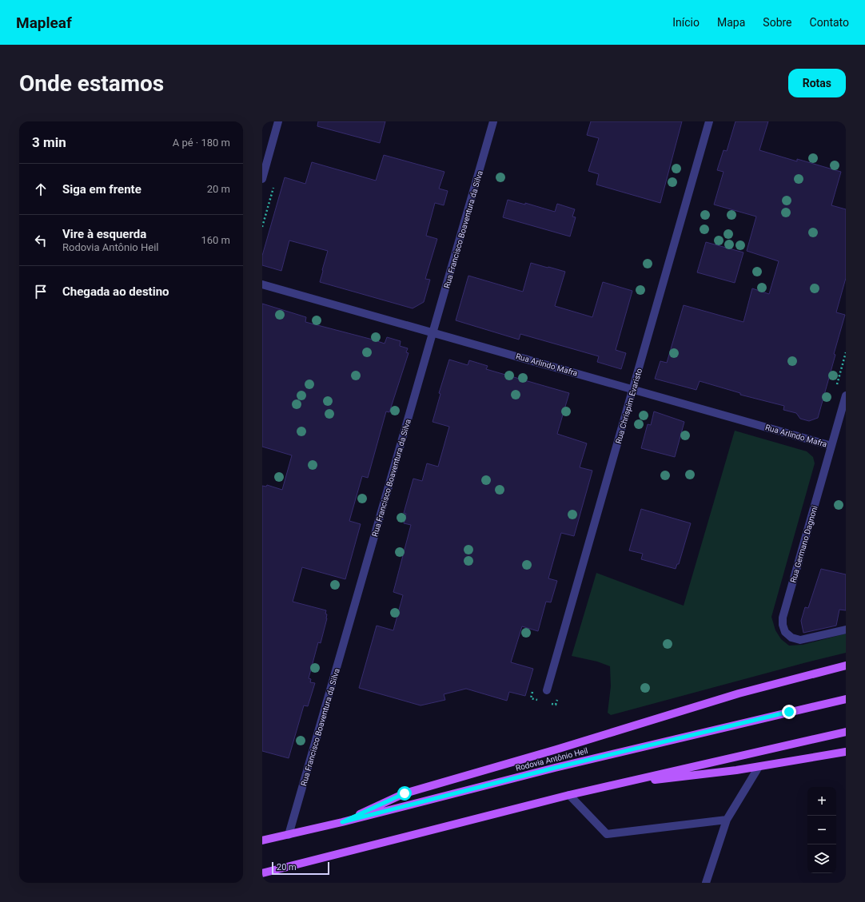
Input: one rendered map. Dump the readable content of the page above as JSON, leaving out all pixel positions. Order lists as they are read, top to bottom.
{
  "streets": {
    "main road": ["Rodovia Antônio Heil"],
    "street": [
      "Rua Francisco Boaventura da Silva",
      "Rua Arlindo Mafra",
      "Rua Chrispim Evaristo",
      "Rua Germano Dagnoni"
    ]
  },
  "crossings": [
    ["Rua Francisco Boaventura da Silva", "Rua Arlindo Mafra"],
    ["Rua Francisco Boaventura da Silva", "Rodovia Antônio Heil"],
    ["Rua Arlindo Mafra", "Rua Chrispim Evaristo"],
    ["Rua Arlindo Mafra", "Rua Germano Dagnoni"]
  ],
  "scale_bar": "20 m",
  "page": {
    "header": "Mapleaf",
    "nav": [
      "Início",
      "Mapa",
      "Sobre",
      "Contato"
    ],
    "buttons": "Rotas",
    "title": "Onde estamos",
    "heading": ["3 min", "A pé · 180 m"],
    "list": [
      ["Siga em frente", "20 m"],
      ["Vire à esquerda", "Rodovia Antônio Heil", "160 m"],
      "Chegada ao destino"
    ],
    "map_buttons": ["+", "−"],
    "scale": "20 m"
  }
}
